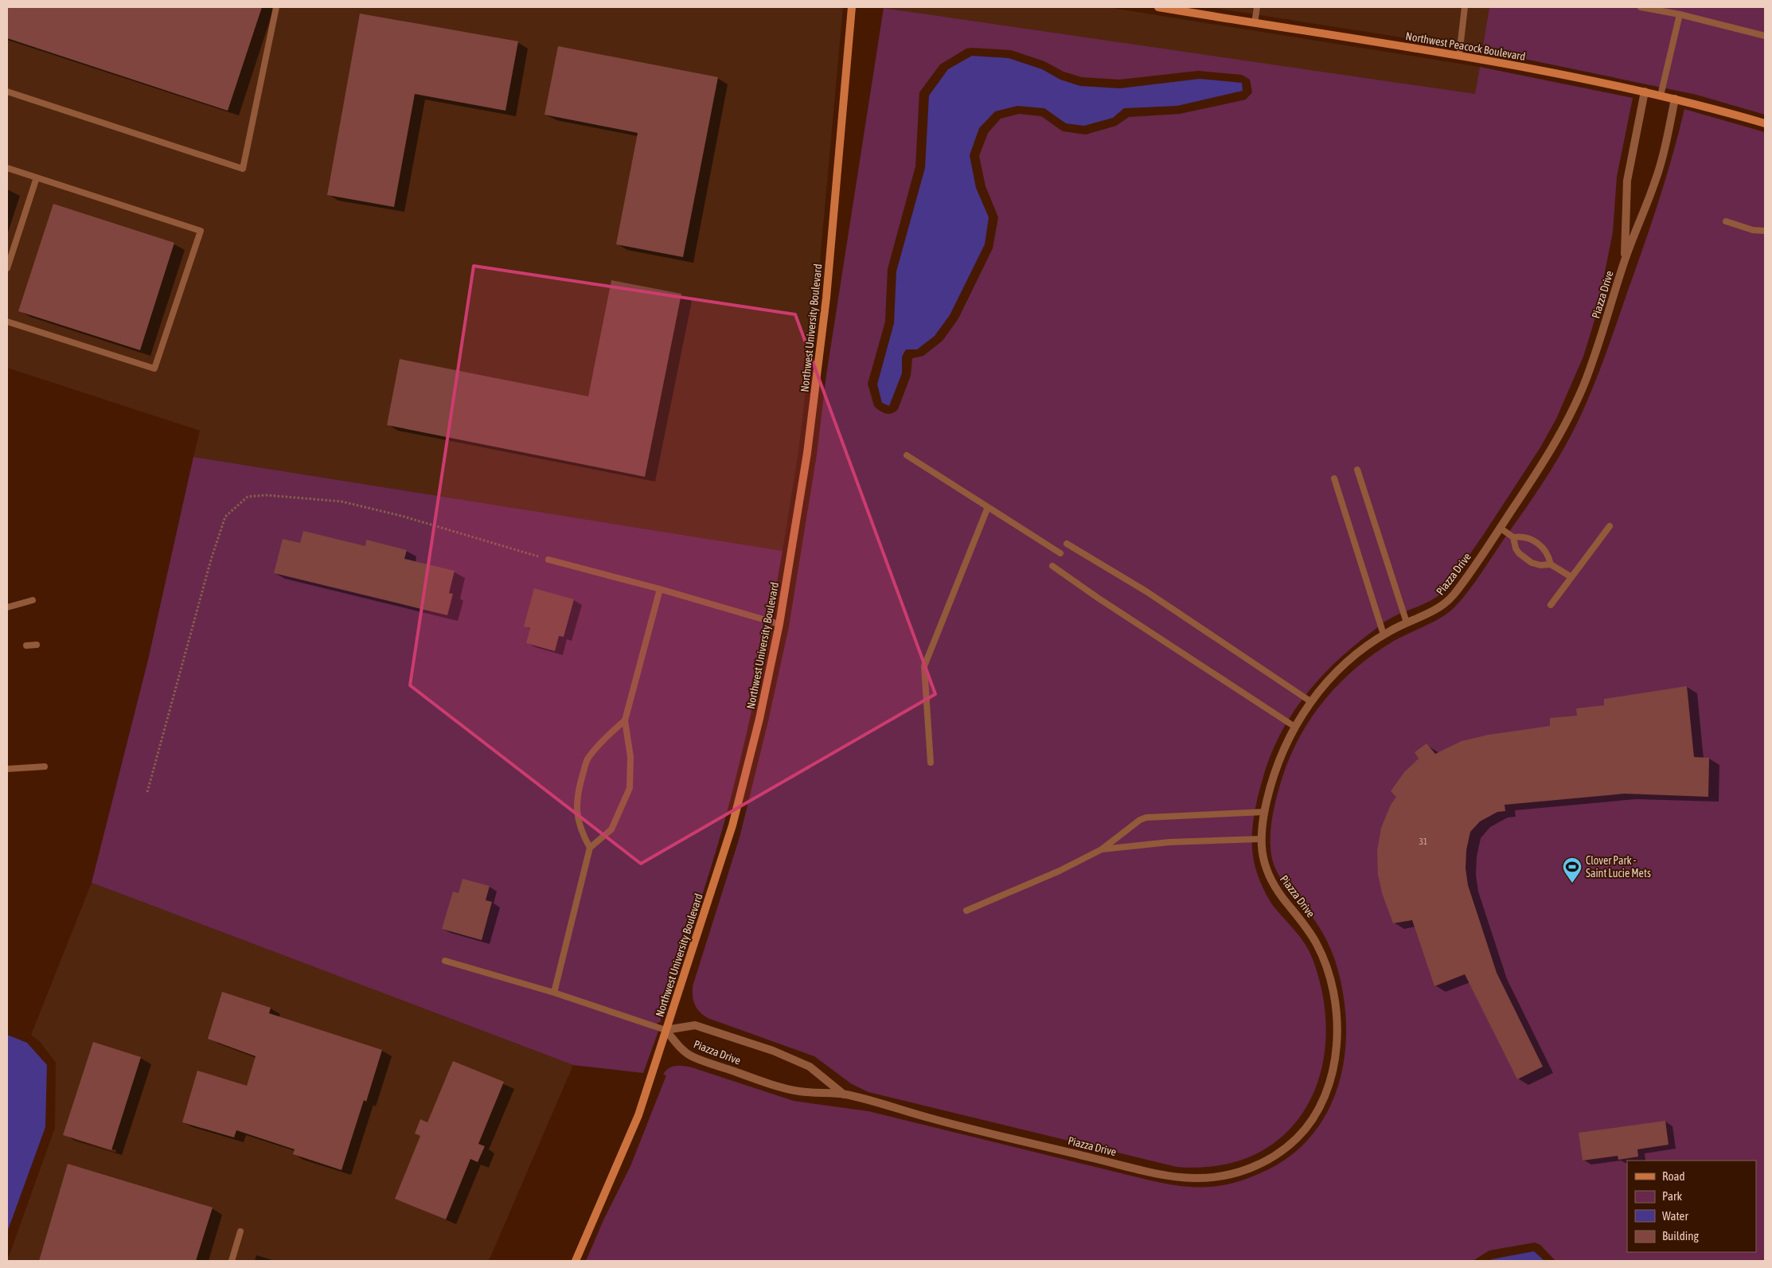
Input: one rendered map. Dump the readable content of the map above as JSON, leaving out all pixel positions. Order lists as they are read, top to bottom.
{
  "streets": {
    "street": ["Northwest Peacock Boulevard", "Piazza Drive", "Northwest University Boulevard"]
  },
  "crossings": [
    ["Northwest Peacock Boulevard", "Piazza Drive"],
    ["Piazza Drive", "Northwest University Boulevard"]
  ],
  "places": {
    "sports": ["Clover Park - Saint Lucie Mets"]
  },
  "house_numbers": ["31"],
  "legend": [
    "Road",
    "Park",
    "Water",
    "Building"
  ]
}
